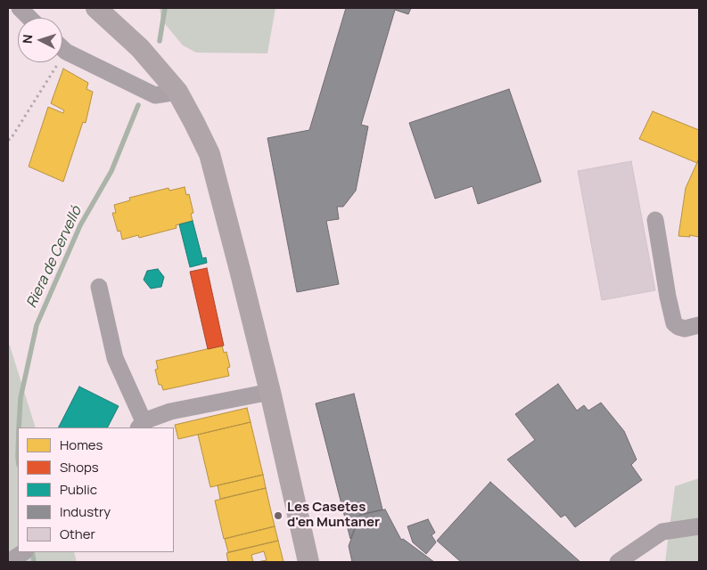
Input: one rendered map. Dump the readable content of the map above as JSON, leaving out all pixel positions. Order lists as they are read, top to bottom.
{
  "water": ["Riera de Cervelló"],
  "places": ["Les Casetes d'en Muntaner"],
  "legend": [
    "Homes",
    "Shops",
    "Public",
    "Industry",
    "Other"
  ],
  "north": "left"
}
